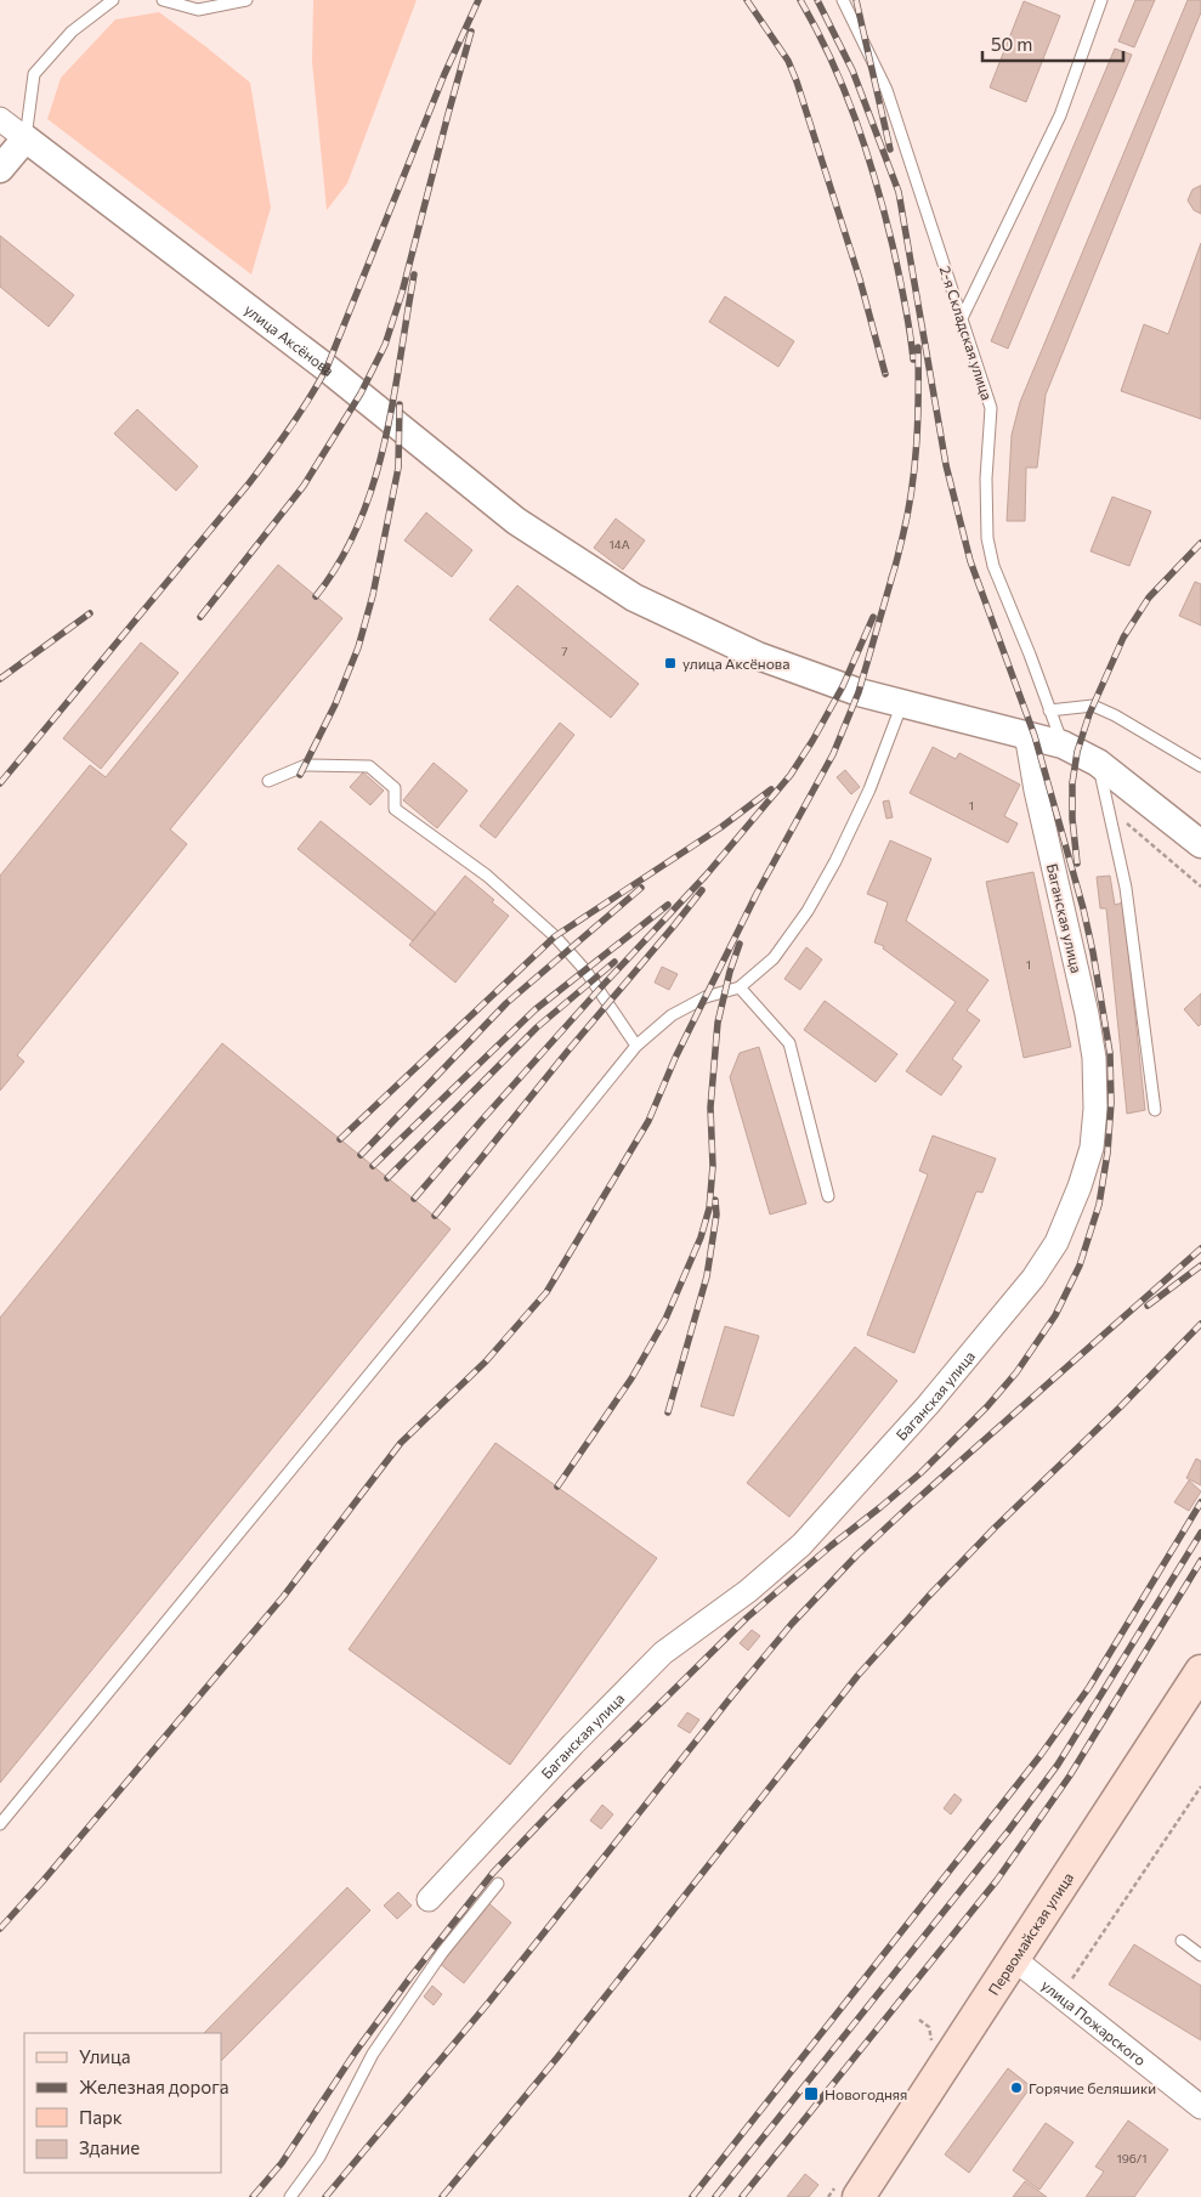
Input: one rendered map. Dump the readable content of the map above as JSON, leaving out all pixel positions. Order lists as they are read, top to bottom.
{
  "streets": {
    "main road": ["Первомайская улица"],
    "street": ["улица Аксёнова", "Баганская улица", "улица Пожарского"],
    "lane": ["2-я Складская улица"]
  },
  "crossings": [
    ["2-я Складская улица", "улица Аксёнова"],
    ["улица Аксёнова", "Баганская улица"],
    ["Первомайская улица", "улица Пожарского"]
  ],
  "places": {
    "transit": ["улица Аксёнова", "Новогодняя"],
    "other": ["Горячие беляшики"]
  },
  "house_numbers": [
    "14А",
    "7",
    "1",
    "1",
    "196/1"
  ],
  "legend": [
    "Улица",
    "Железная дорога",
    "Парк",
    "Здание"
  ],
  "scale_bar": "50 m"
}
